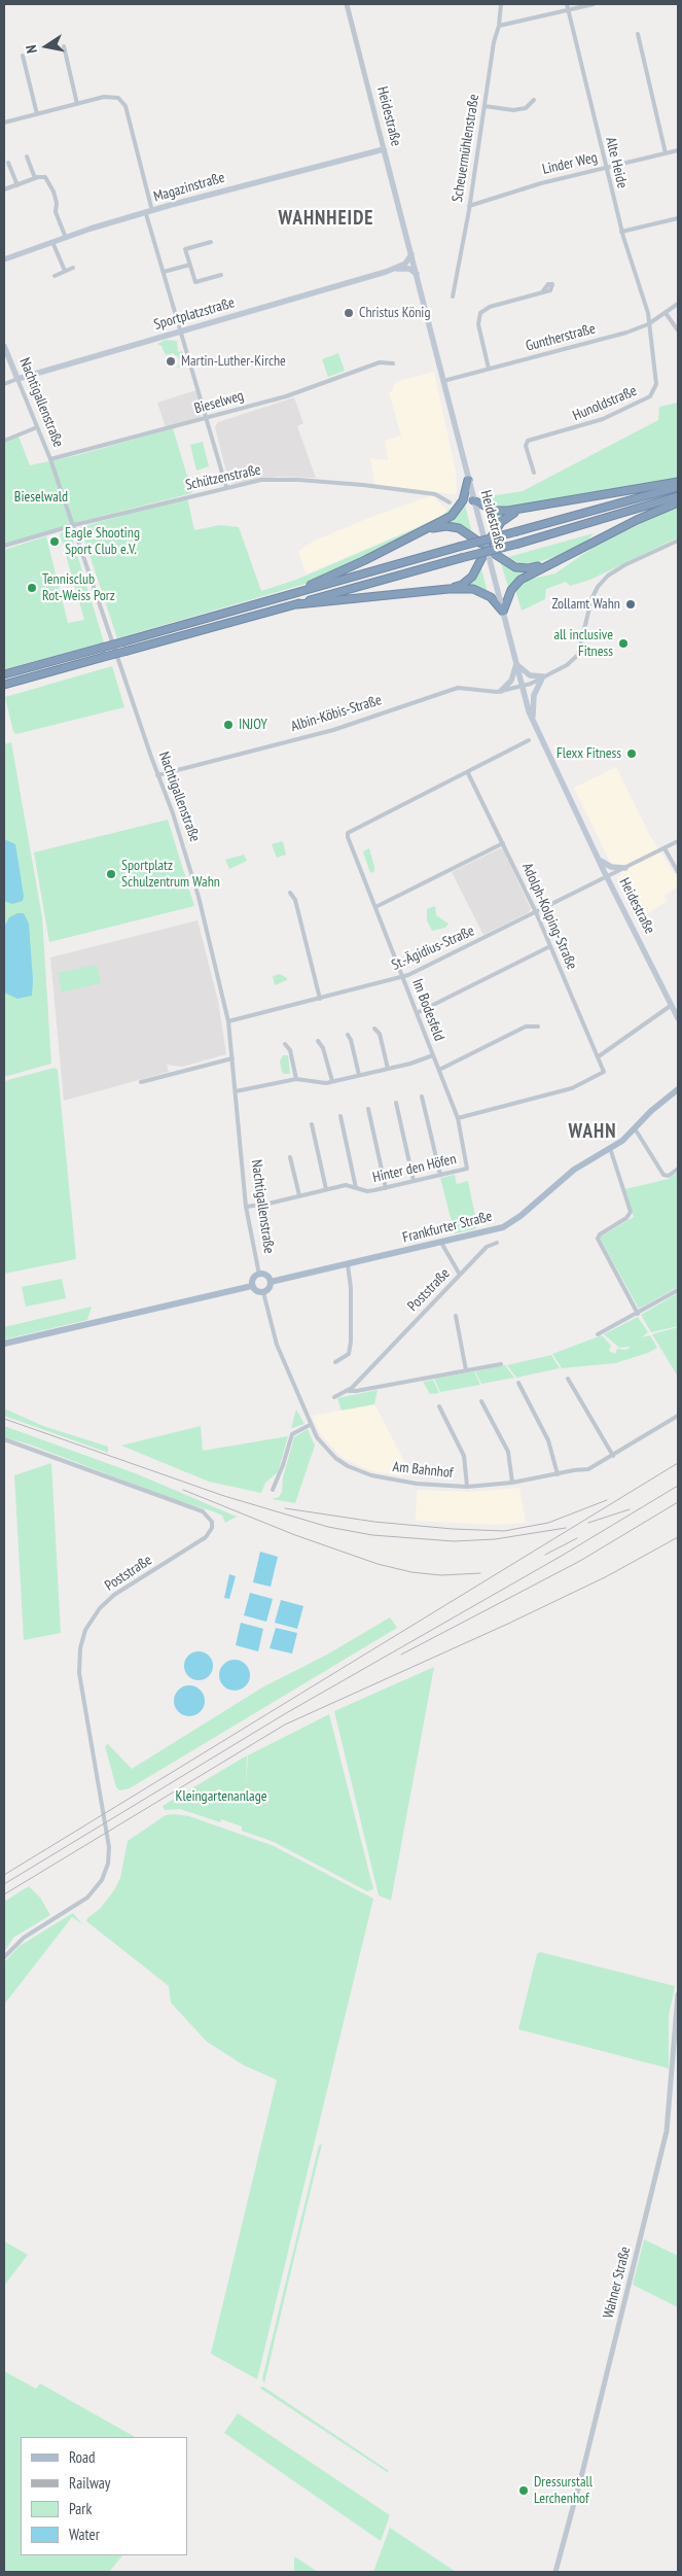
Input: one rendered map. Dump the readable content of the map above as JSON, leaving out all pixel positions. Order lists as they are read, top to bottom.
{
  "streets": {
    "main road": [
      "Heidestraße",
      "Magazinstraße",
      "Sportplatzstraße",
      "Nachtigallenstraße",
      "Frankfurter Straße"
    ],
    "street": [
      "Scheuermühlenstraße",
      "Alte Heide",
      "Linder Weg",
      "Guntherstraße",
      "Bieselweg",
      "Hunoldstraße",
      "Schützenstraße",
      "Albin-Köbis-Straße",
      "Adolph-Kolping-Straße",
      "St.-Ägidius-Straße",
      "Im Bodesfeld",
      "Hinter den Höfen",
      "Poststraße",
      "Am Bahnhof",
      "Wahner Straße"
    ]
  },
  "crossings": [
    ["Heidestraße", "Magazinstraße"],
    ["Heidestraße", "Guntherstraße"],
    ["Heidestraße", "Albin-Köbis-Straße"],
    ["Heidestraße", "St.-Ägidius-Straße"],
    ["Scheuermühlenstraße", "Linder Weg"],
    ["Alte Heide", "Linder Weg"],
    ["Alte Heide", "Guntherstraße"],
    ["Alte Heide", "Hunoldstraße"],
    ["Sportplatzstraße", "Nachtigallenstraße"],
    ["Guntherstraße", "Hunoldstraße"],
    ["Nachtigallenstraße", "Bieselweg"],
    ["Nachtigallenstraße", "Schützenstraße"],
    ["Nachtigallenstraße", "Albin-Köbis-Straße"],
    ["Nachtigallenstraße", "St.-Ägidius-Straße"],
    ["Nachtigallenstraße", "Hinter den Höfen"],
    ["Nachtigallenstraße", "Frankfurter Straße"],
    ["Nachtigallenstraße", "Am Bahnhof"],
    ["Adolph-Kolping-Straße", "St.-Ägidius-Straße"],
    ["Adolph-Kolping-Straße", "Im Bodesfeld"],
    ["St.-Ägidius-Straße", "Im Bodesfeld"],
    ["Im Bodesfeld", "Hinter den Höfen"],
    ["Frankfurter Straße", "Am Bahnhof"]
  ],
  "districts": ["WAHNHEIDE", "WAHN"],
  "parks": ["Bieselwald", "Kleingartenanlage"],
  "places": [
    "Christus König",
    "Martin-Luther-Kirche",
    "Eagle Shooting Sport Club e.V.",
    "Tennisclub Rot-Weiss Porz",
    "Zollamt Wahn",
    "all inclusive Fitness",
    "INJOY",
    "Flexx Fitness",
    "Sportplatz Schulzentrum Wahn",
    "Dressurstall Lerchenhof"
  ],
  "legend": [
    "Road",
    "Railway",
    "Park",
    "Water"
  ],
  "north": "left"
}
